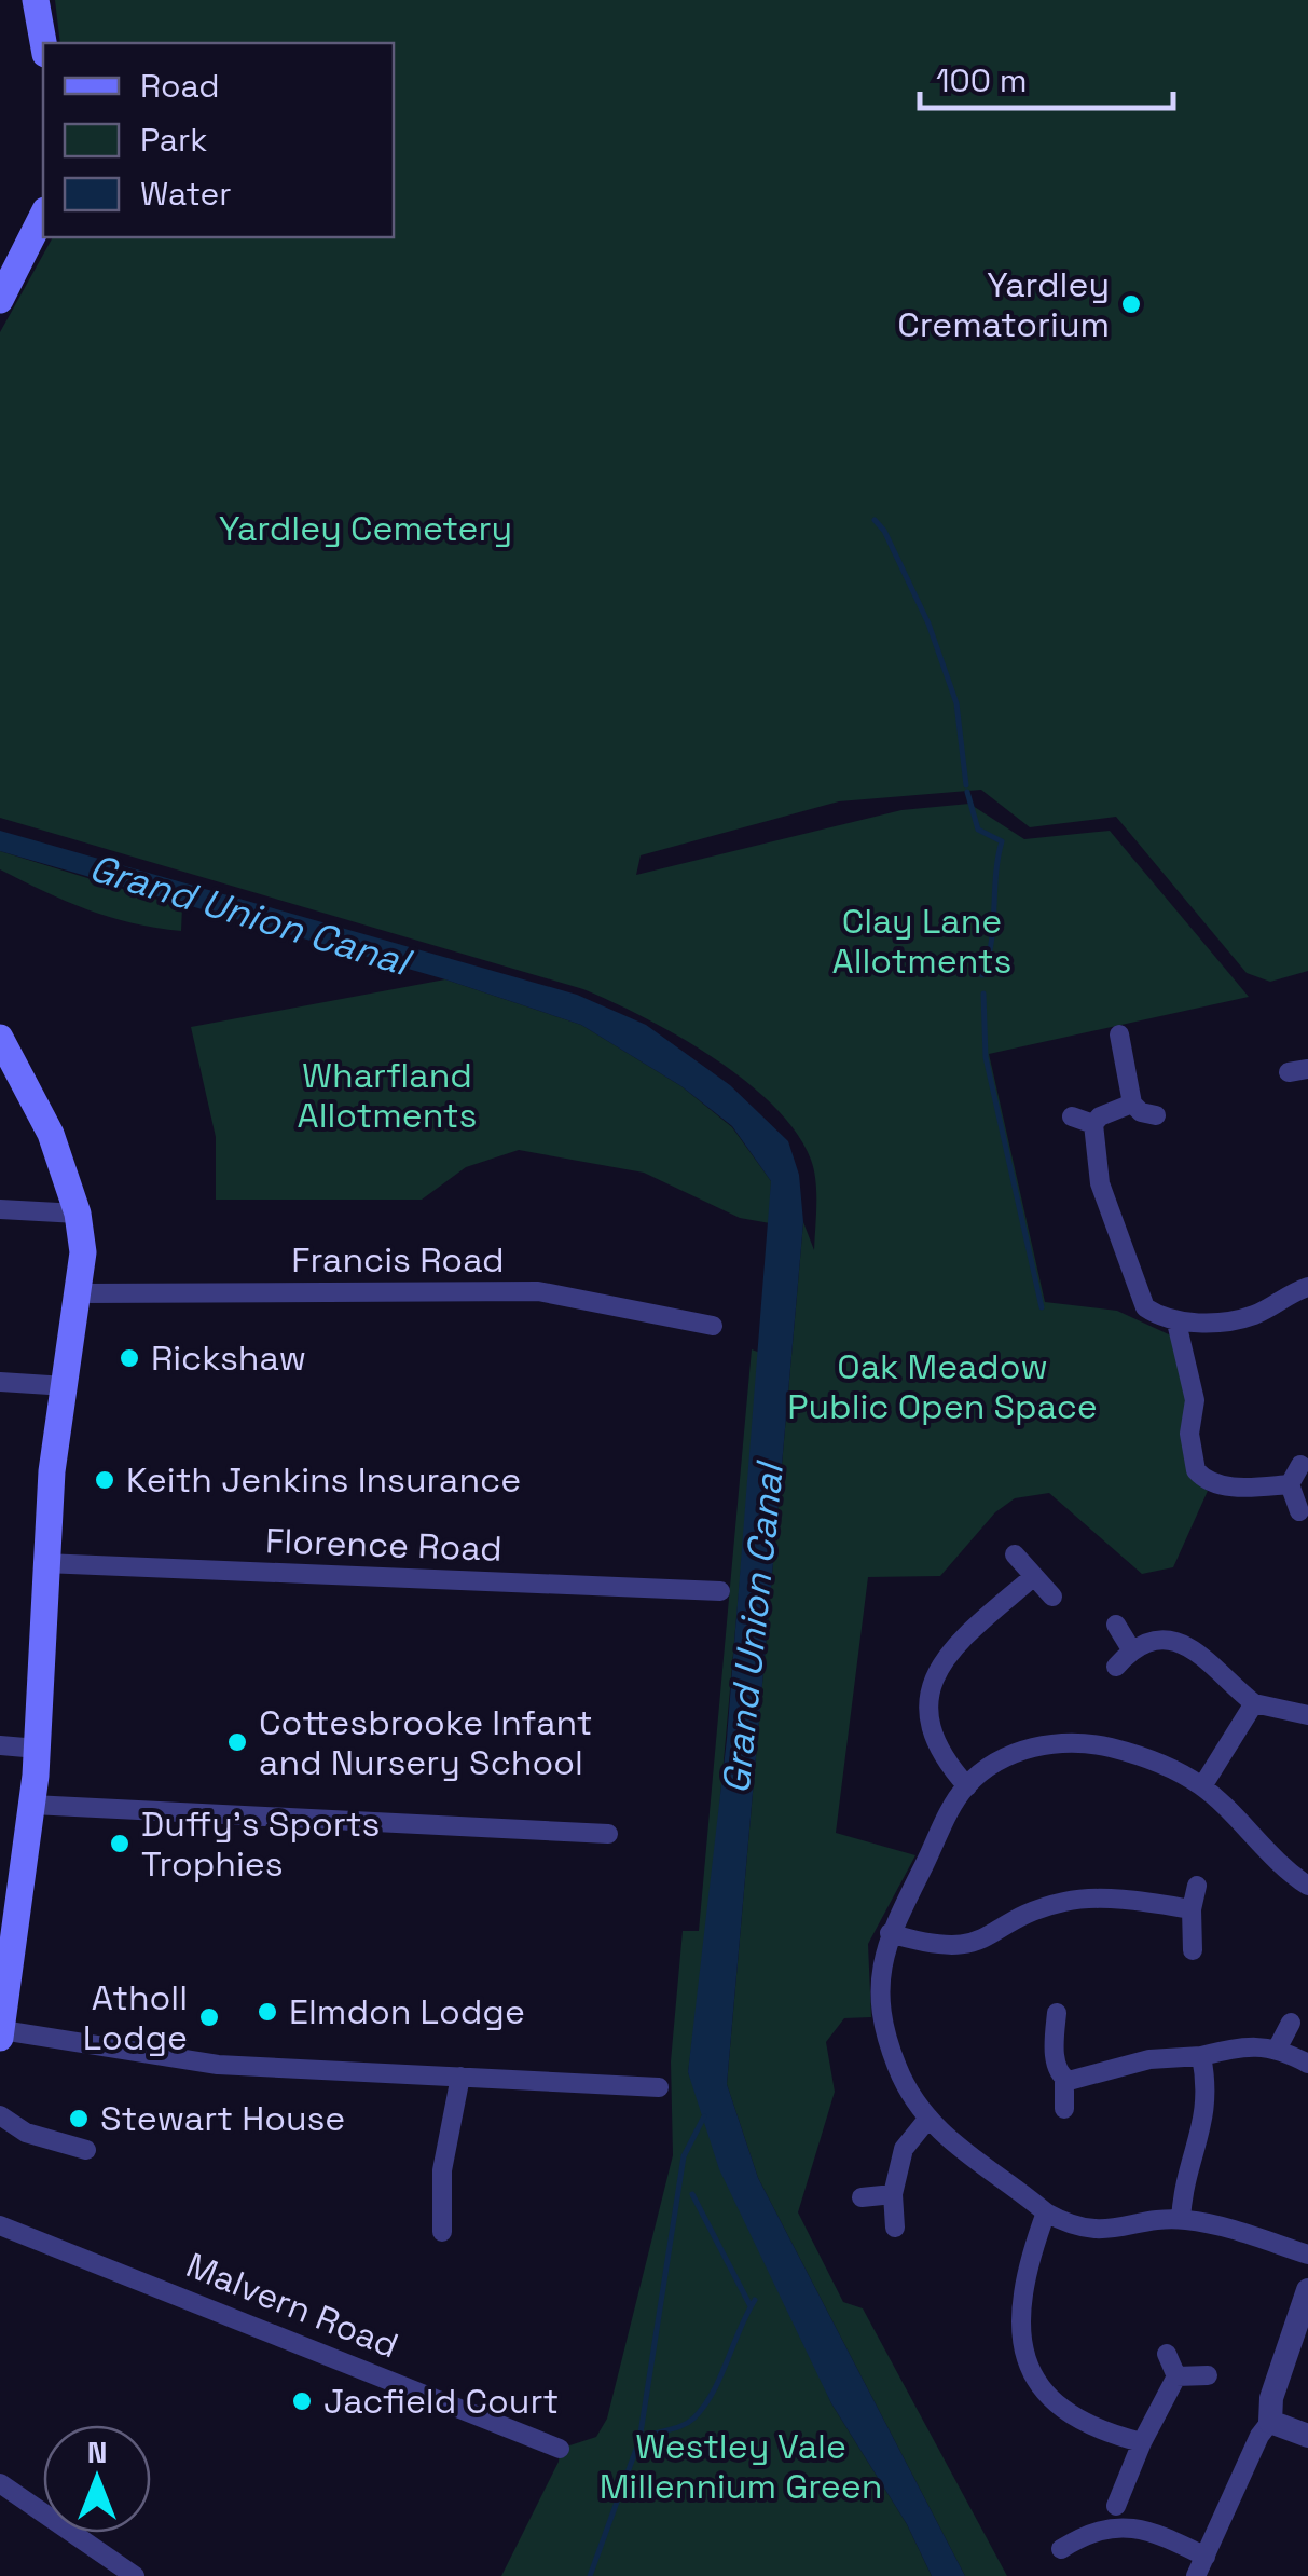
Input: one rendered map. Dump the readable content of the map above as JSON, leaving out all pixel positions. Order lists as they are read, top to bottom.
{
  "streets": {
    "street": ["Francis Road", "Florence Road", "Malvern Road"]
  },
  "water": ["Grand Union Canal"],
  "parks": [
    "Yardley Cemetery",
    "Clay Lane Allotments",
    "Wharfland Allotments",
    "Oak Meadow Public Open Space",
    "Westley Vale Millennium Green"
  ],
  "places": [
    "Yardley Crematorium",
    "Rickshaw",
    "Keith Jenkins Insurance",
    "Cottesbrooke Infant and Nursery School",
    "Duffy's Sports Trophies",
    "Elmdon Lodge",
    "Atholl Lodge",
    "Stewart House",
    "Jacfield Court"
  ],
  "legend": ["Road", "Park", "Water"],
  "scale_bar": "100 m",
  "north": "top"
}
